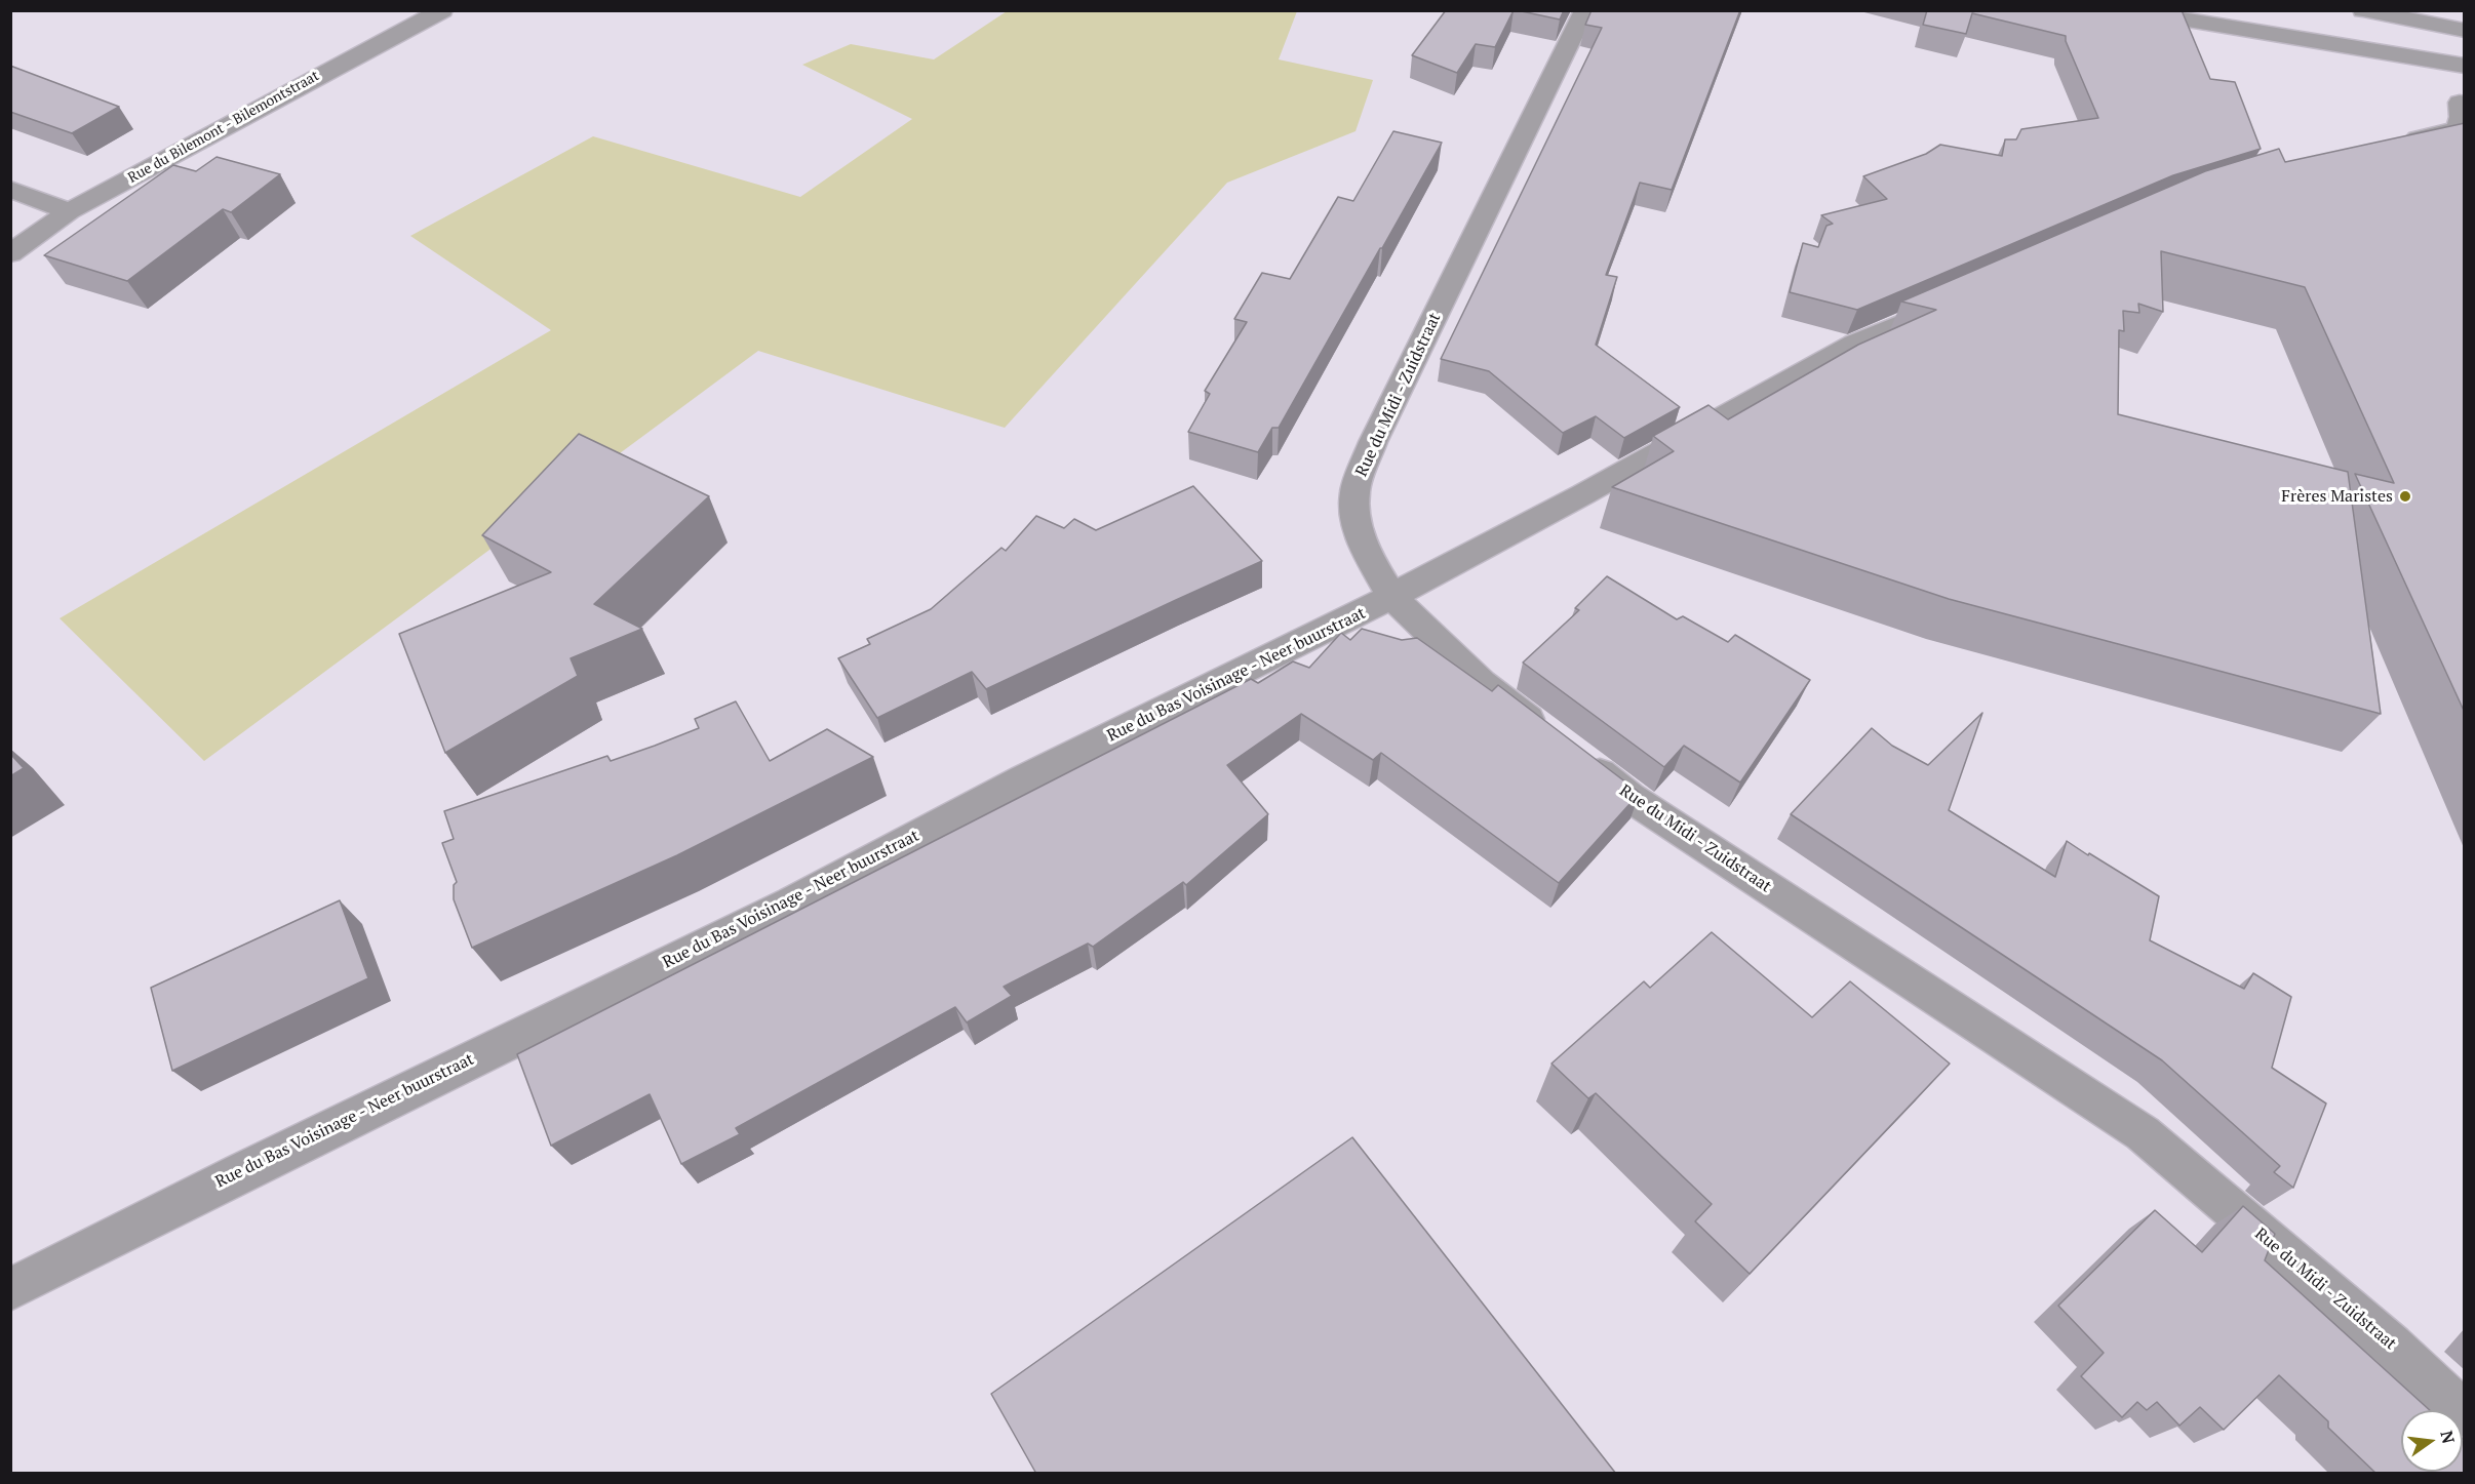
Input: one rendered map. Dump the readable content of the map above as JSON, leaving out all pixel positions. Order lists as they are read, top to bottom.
{
  "streets": {
    "street": ["Rue du Bilemont - Bilemontstraat", "Rue du Midi - Zuidstraat", "Rue du Bas Voisinage - Neer buurstraat"]
  },
  "crossings": [
    ["Rue du Midi - Zuidstraat", "Rue du Bas Voisinage - Neer buurstraat"]
  ],
  "places": ["Frères Maristes"],
  "north": "right"
}
